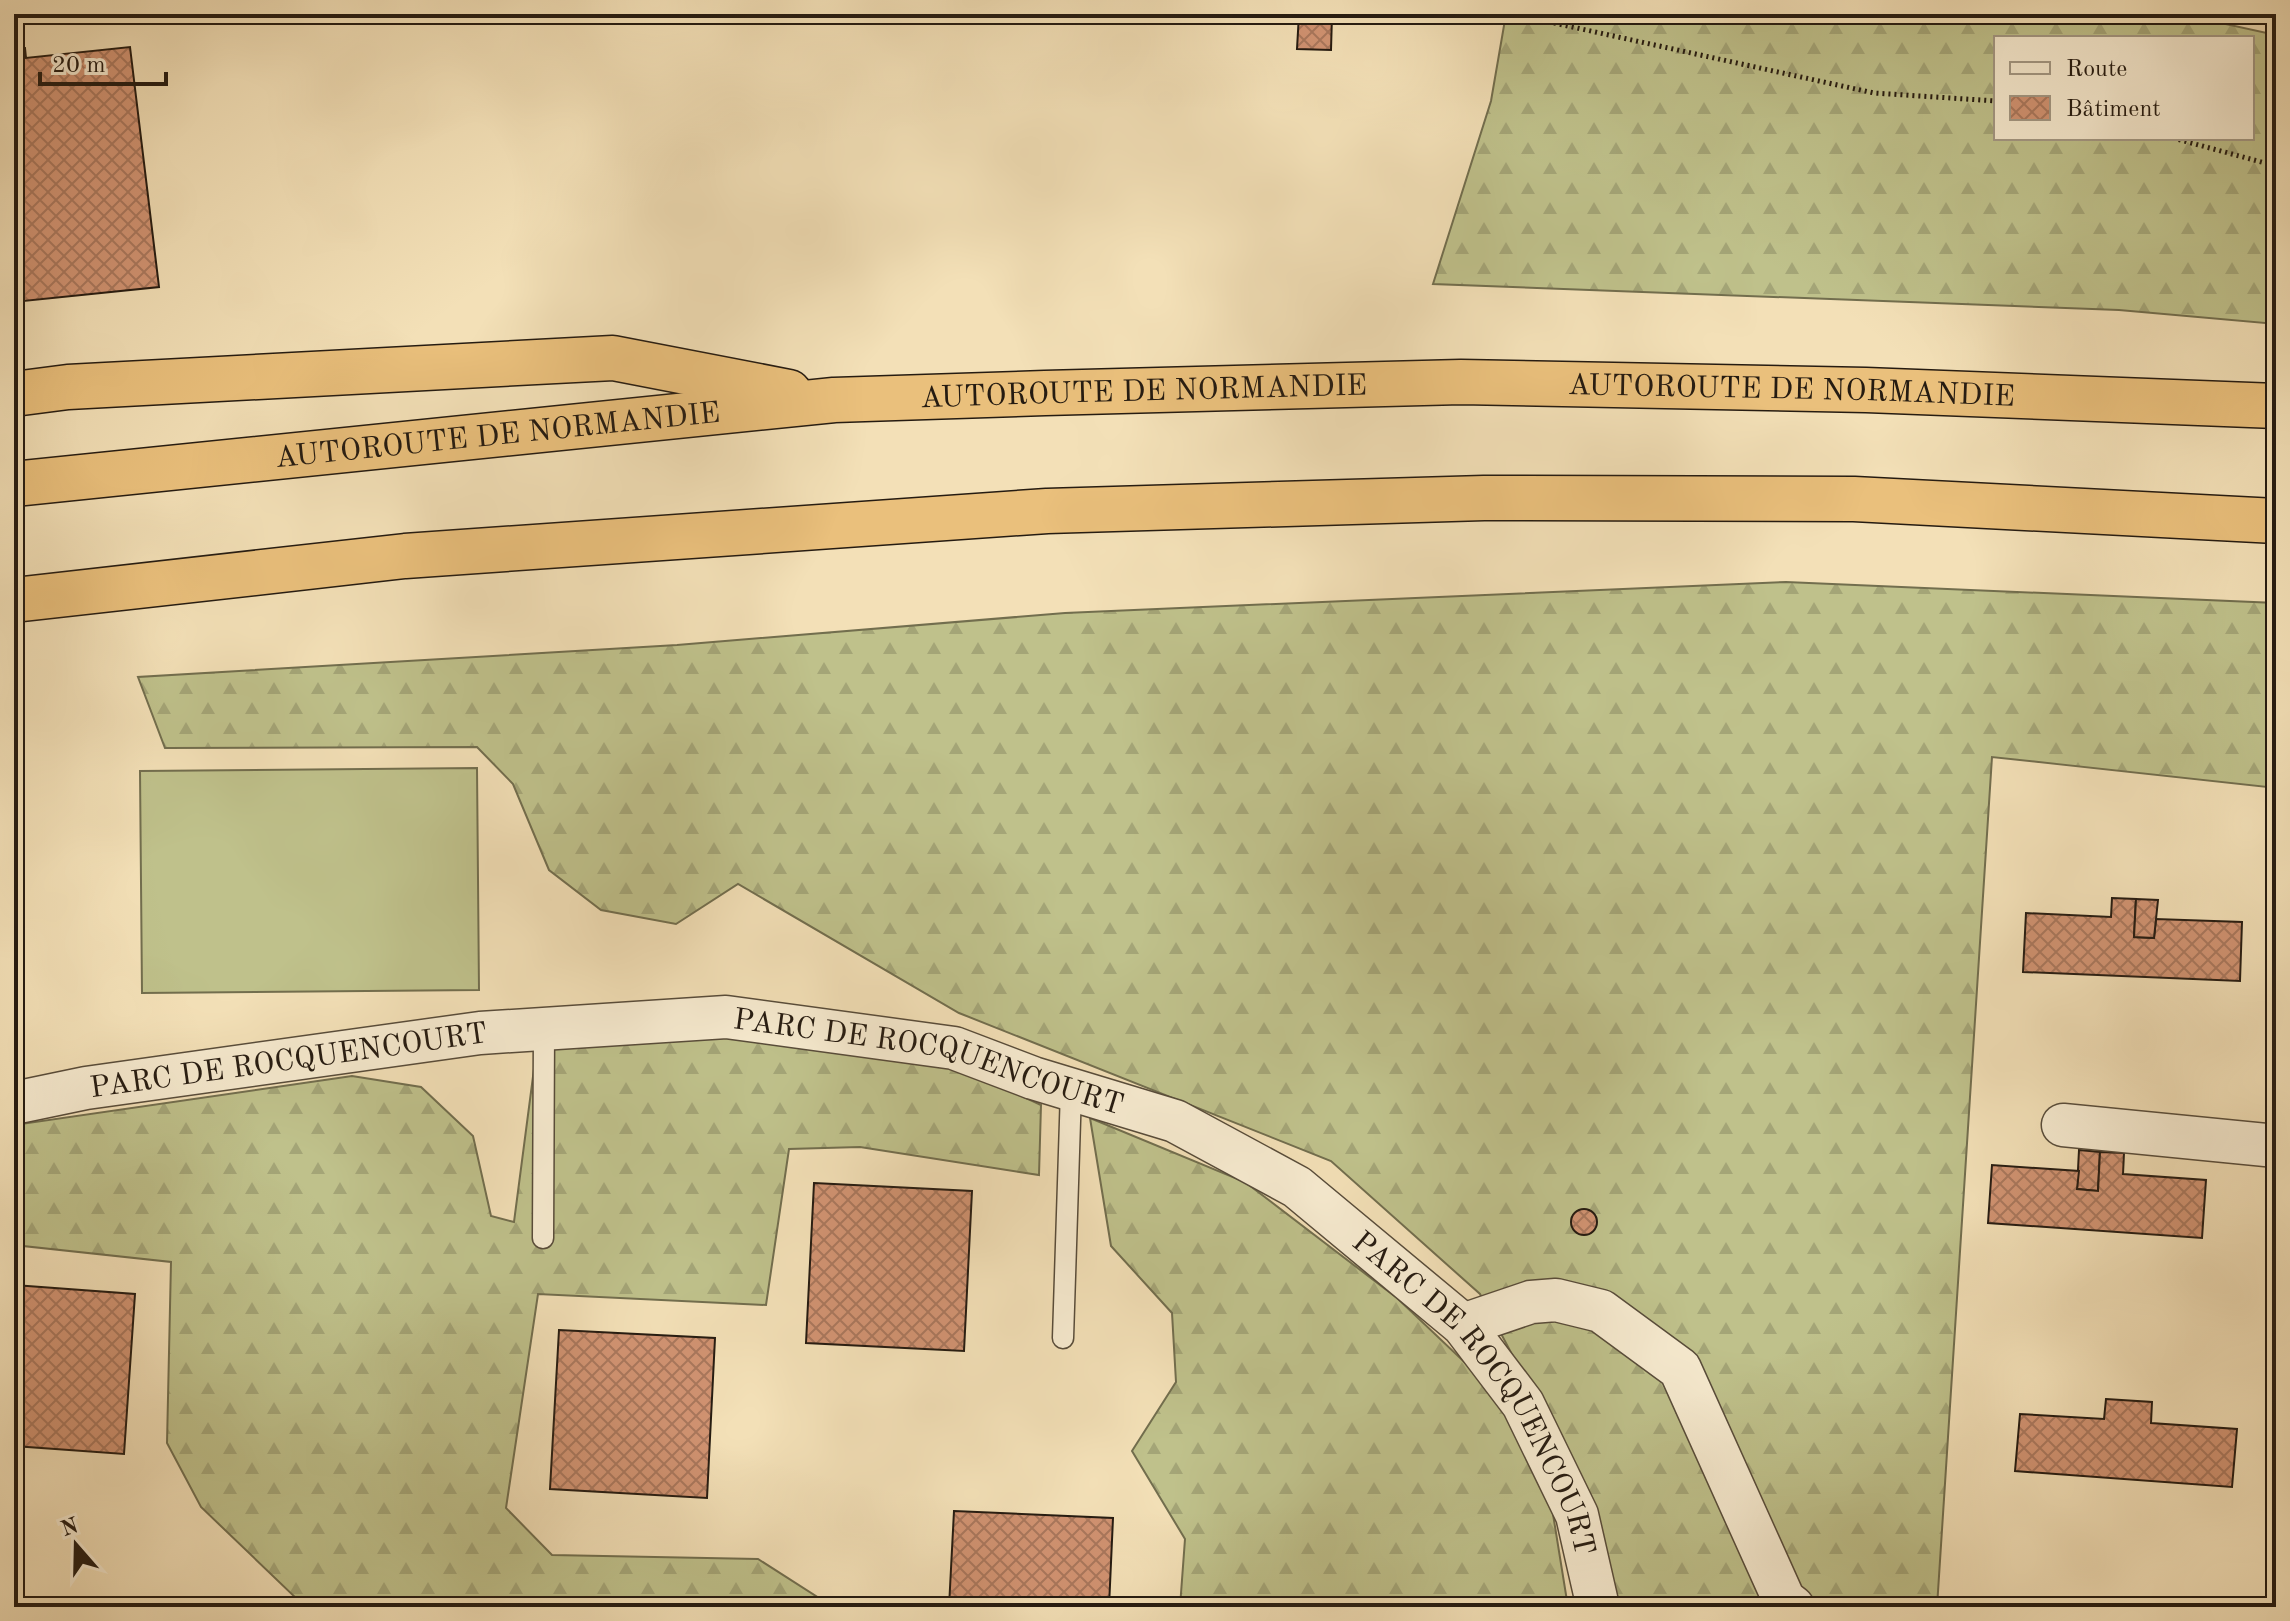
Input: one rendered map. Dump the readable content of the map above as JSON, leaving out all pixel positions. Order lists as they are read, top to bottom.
{
  "streets": {
    "highway": ["AUTOROUTE DE NORMANDIE"],
    "street": ["PARC DE ROCQUENCOURT"]
  },
  "legend": ["Route", "Bâtiment"],
  "scale_bar": "20 m",
  "north": "top"
}
